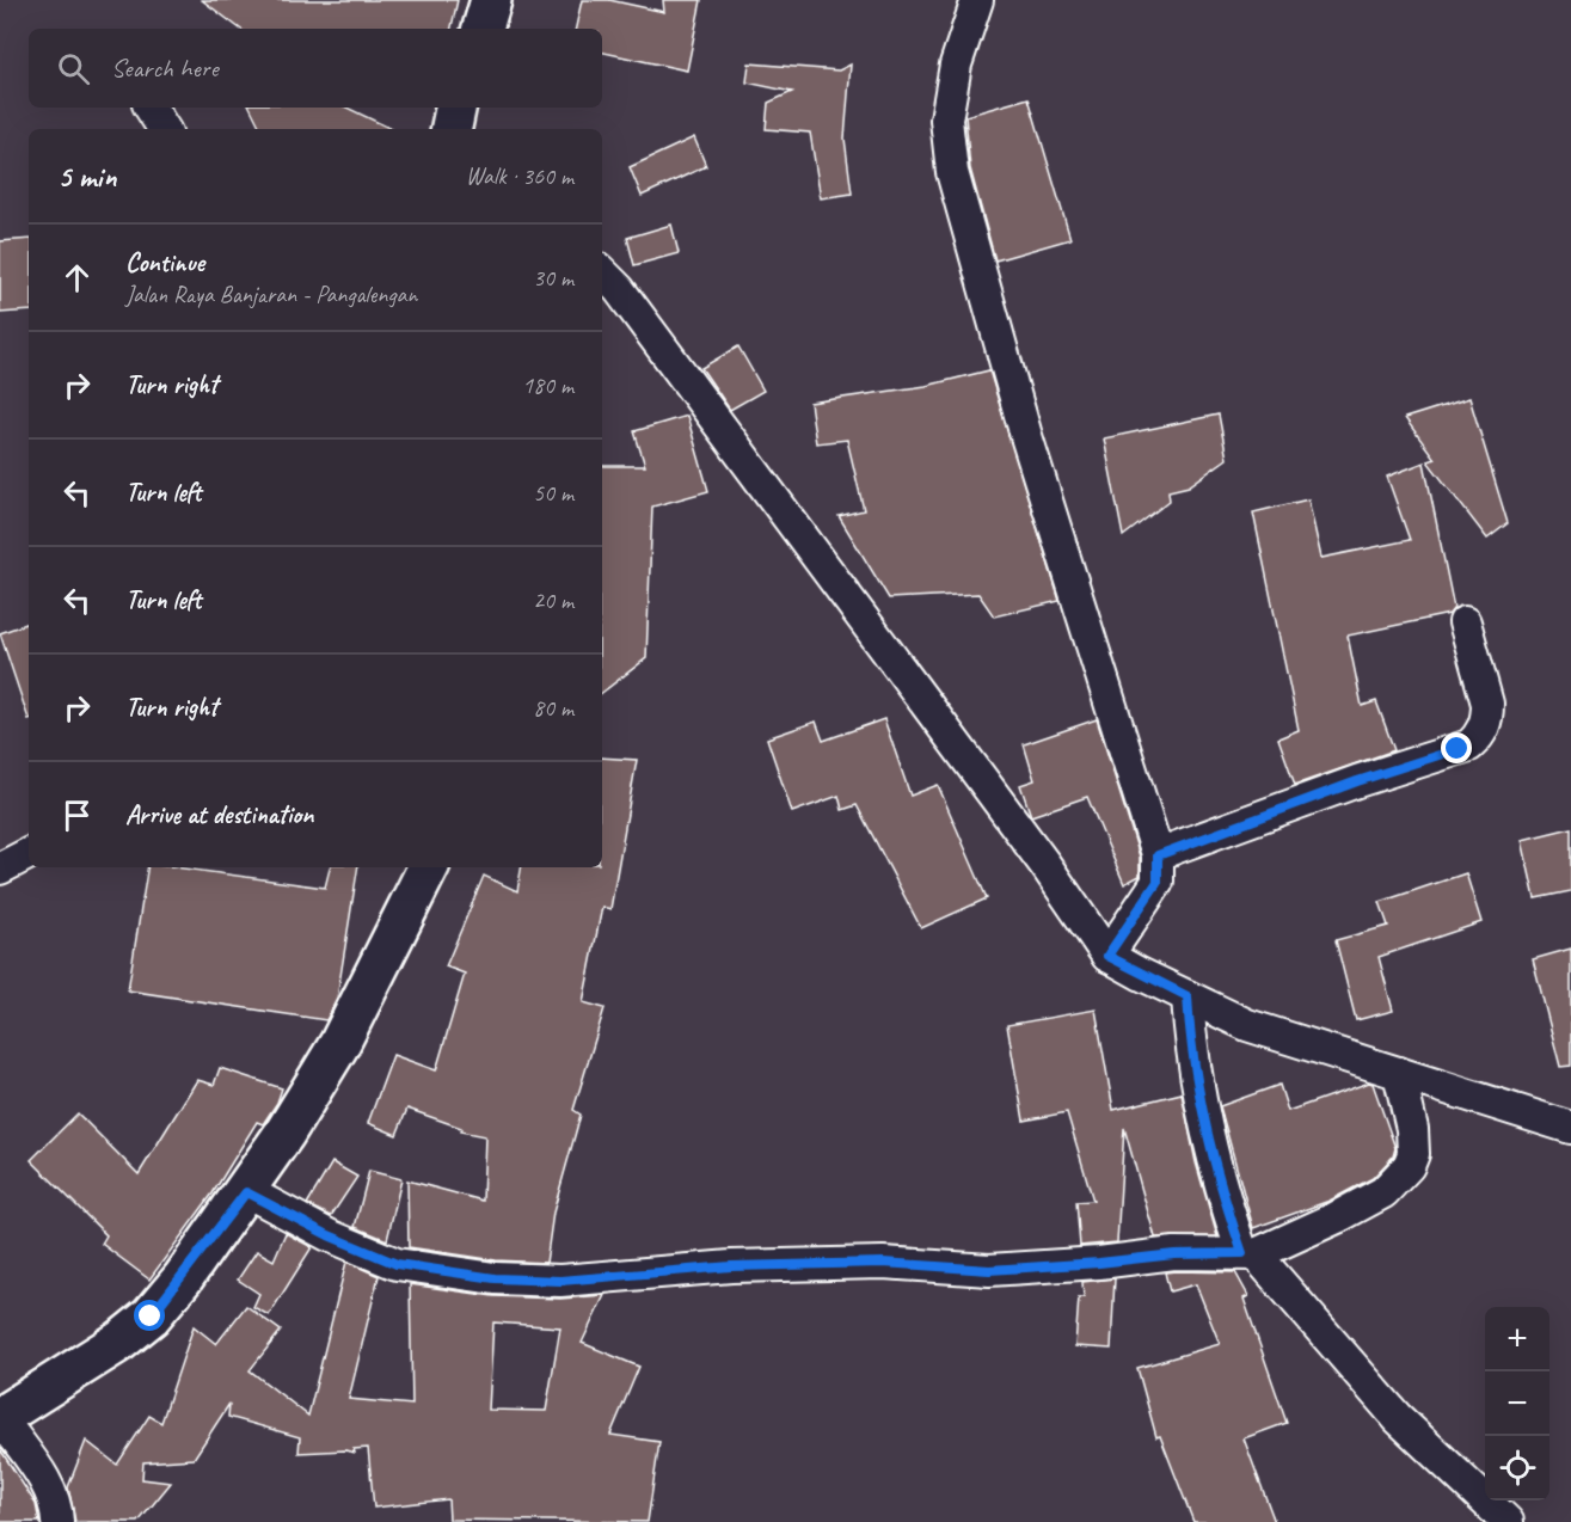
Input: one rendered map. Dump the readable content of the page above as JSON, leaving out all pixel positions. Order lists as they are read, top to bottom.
{
  "page": {
    "search": "Search here",
    "heading": ["5 min", "Walk · 360 m"],
    "list": [
      ["Continue", "Jalan Raya Banjaran - Pangalengan", "30 m"],
      ["Turn right", "180 m"],
      ["Turn left", "50 m"],
      ["Turn left", "20 m"],
      ["Turn right", "80 m"],
      "Arrive at destination"
    ],
    "map_buttons": ["+", "−"]
  }
}
